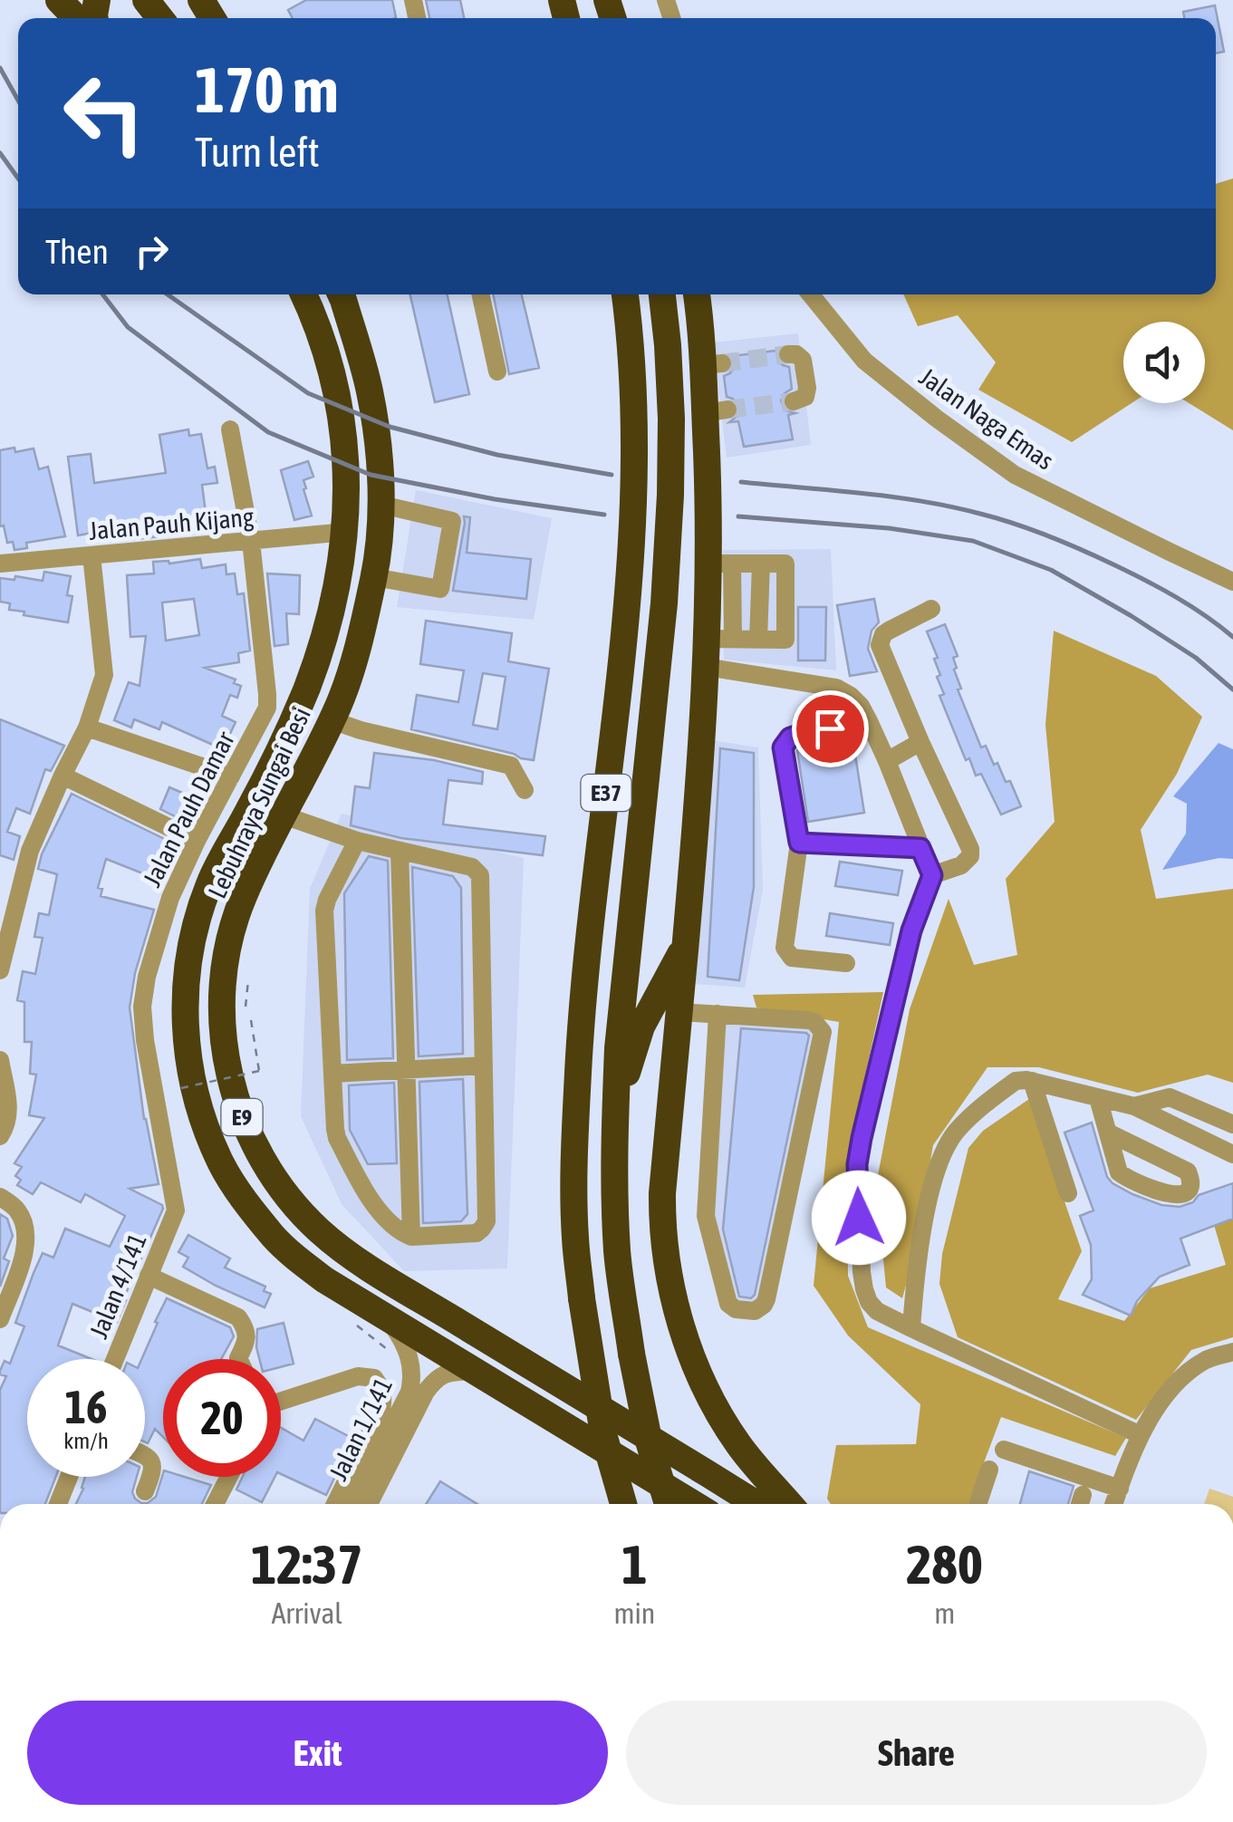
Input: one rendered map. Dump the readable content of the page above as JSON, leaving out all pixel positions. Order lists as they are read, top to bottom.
{
  "streets": {
    "highway": ["E37", "Lebuhraya Sungai Besi", "E9"],
    "street": [
      "Jalan Naga Emas",
      "Jalan Pauh Kijang",
      "Jalan Pauh Damar",
      "Jalan 4/141",
      "Jalan 1/141"
    ]
  },
  "crossings": [
    ["Jalan Pauh Kijang", "Lebuhraya Sungai Besi"],
    ["Jalan Pauh Kijang", "Jalan Pauh Damar"],
    ["Lebuhraya Sungai Besi", "Jalan 1/141"],
    ["Jalan Pauh Damar", "Jalan 4/141"]
  ],
  "page": {
    "turn": ["170 m", "Turn left"],
    "then": "Then",
    "speed": "16 km/h",
    "limit": "20",
    "eta": [
      "12:37",
      "Arrival",
      "1",
      "min",
      "280",
      "m"
    ],
    "buttons": ["Exit", "Share"]
  }
}
